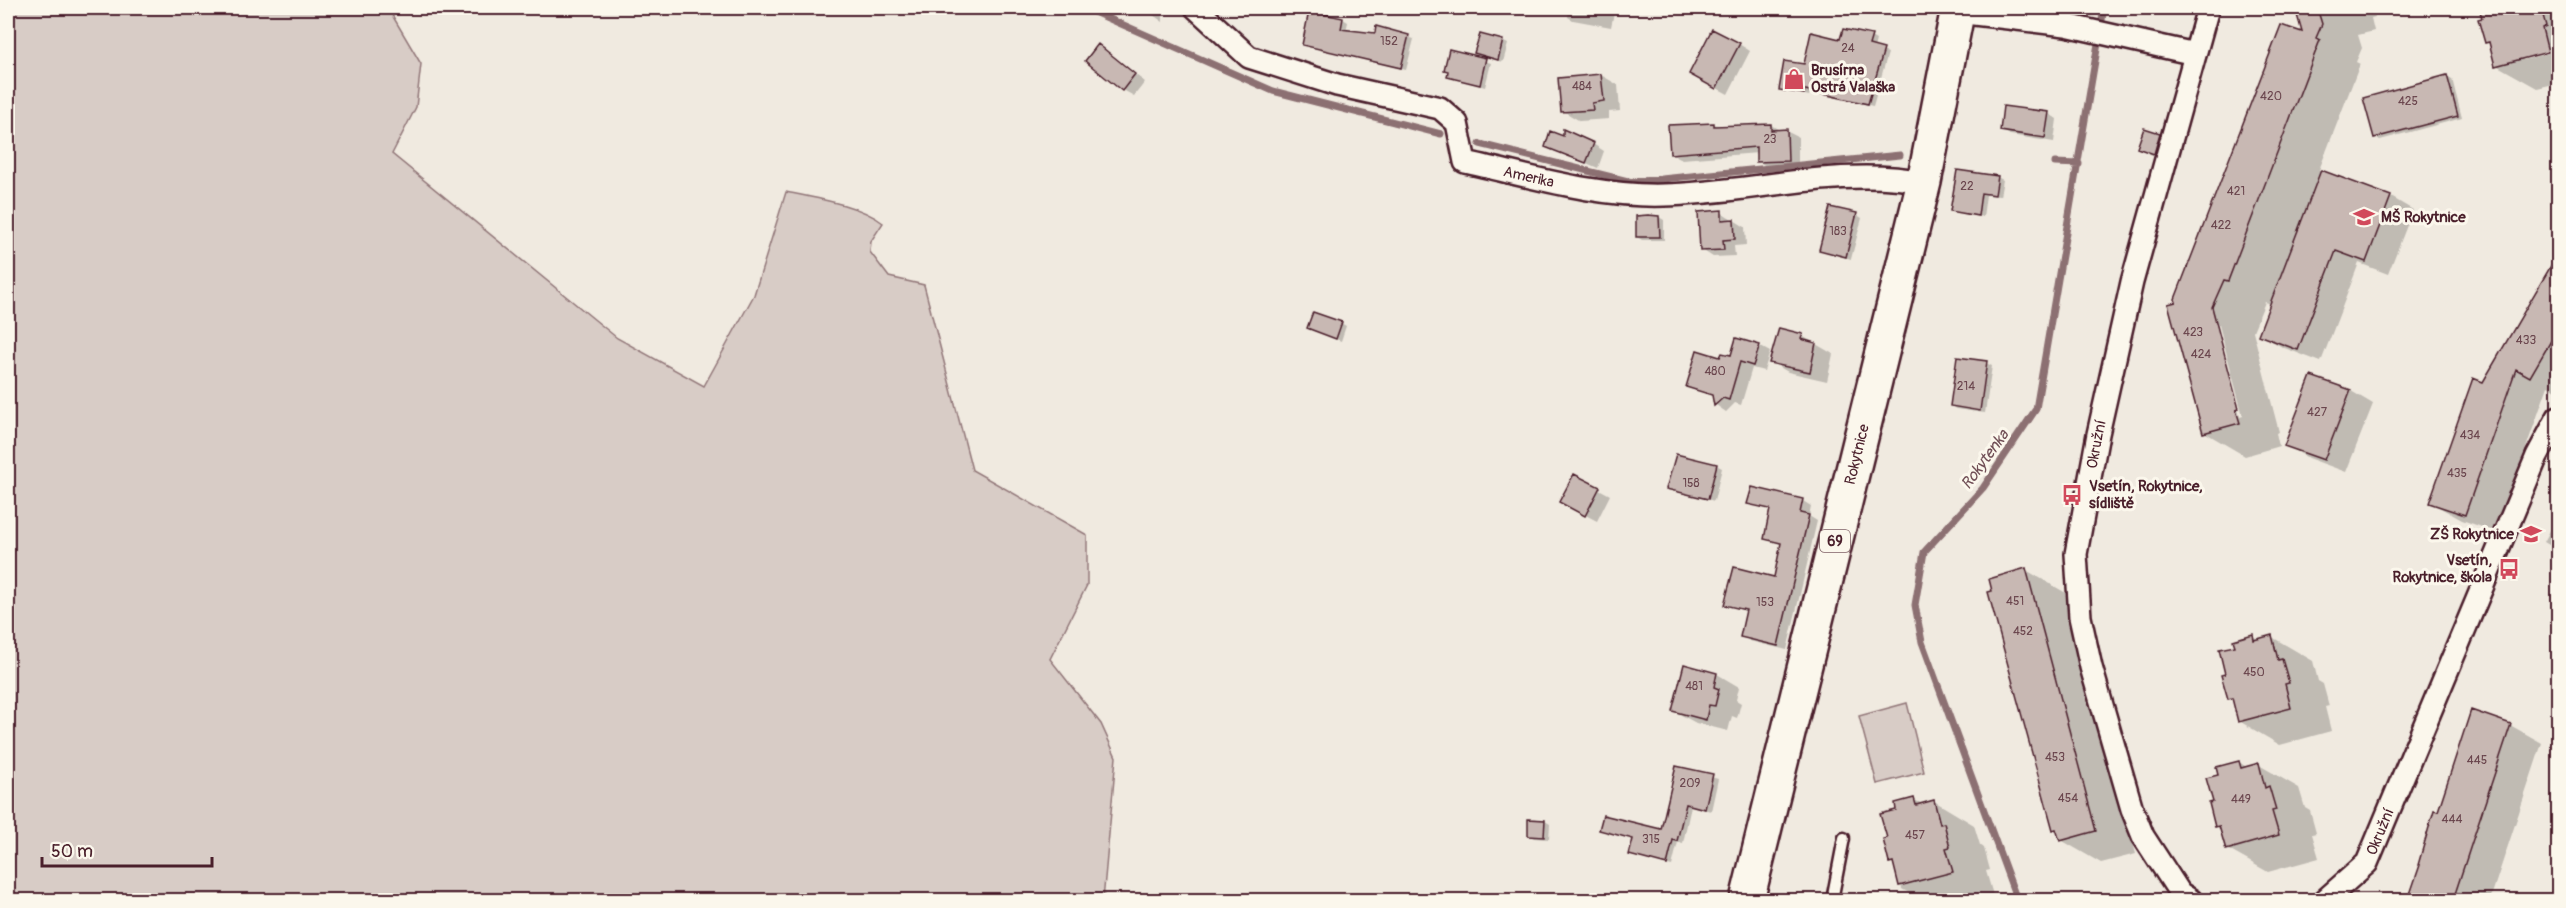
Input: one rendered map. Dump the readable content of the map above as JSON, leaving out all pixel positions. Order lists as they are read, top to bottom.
{
  "streets": {
    "main road": ["Rokytnice", "69"],
    "street": ["Amerika", "Okružní"]
  },
  "crossings": [
    ["Amerika", "Rokytnice"]
  ],
  "water": ["Rokytenka"],
  "places": {
    "shop": ["Brusírna Ostrá Valaška"],
    "school or university": ["MŠ Rokytnice", "ZŠ Rokytnice"],
    "bus stop": ["Vsetín, Rokytnice, sídliště", "Vsetín, Rokytnice, škola"]
  },
  "house_numbers": [
    "152",
    "24",
    "484",
    "420",
    "425",
    "23",
    "22",
    "421",
    "422",
    "183",
    "423",
    "433",
    "424",
    "480",
    "214",
    "427",
    "434",
    "435",
    "158",
    "451",
    "153",
    "452",
    "450",
    "481",
    "453",
    "445",
    "209",
    "454",
    "449",
    "444",
    "457",
    "315"
  ],
  "scale_bar": "50 m"
}
